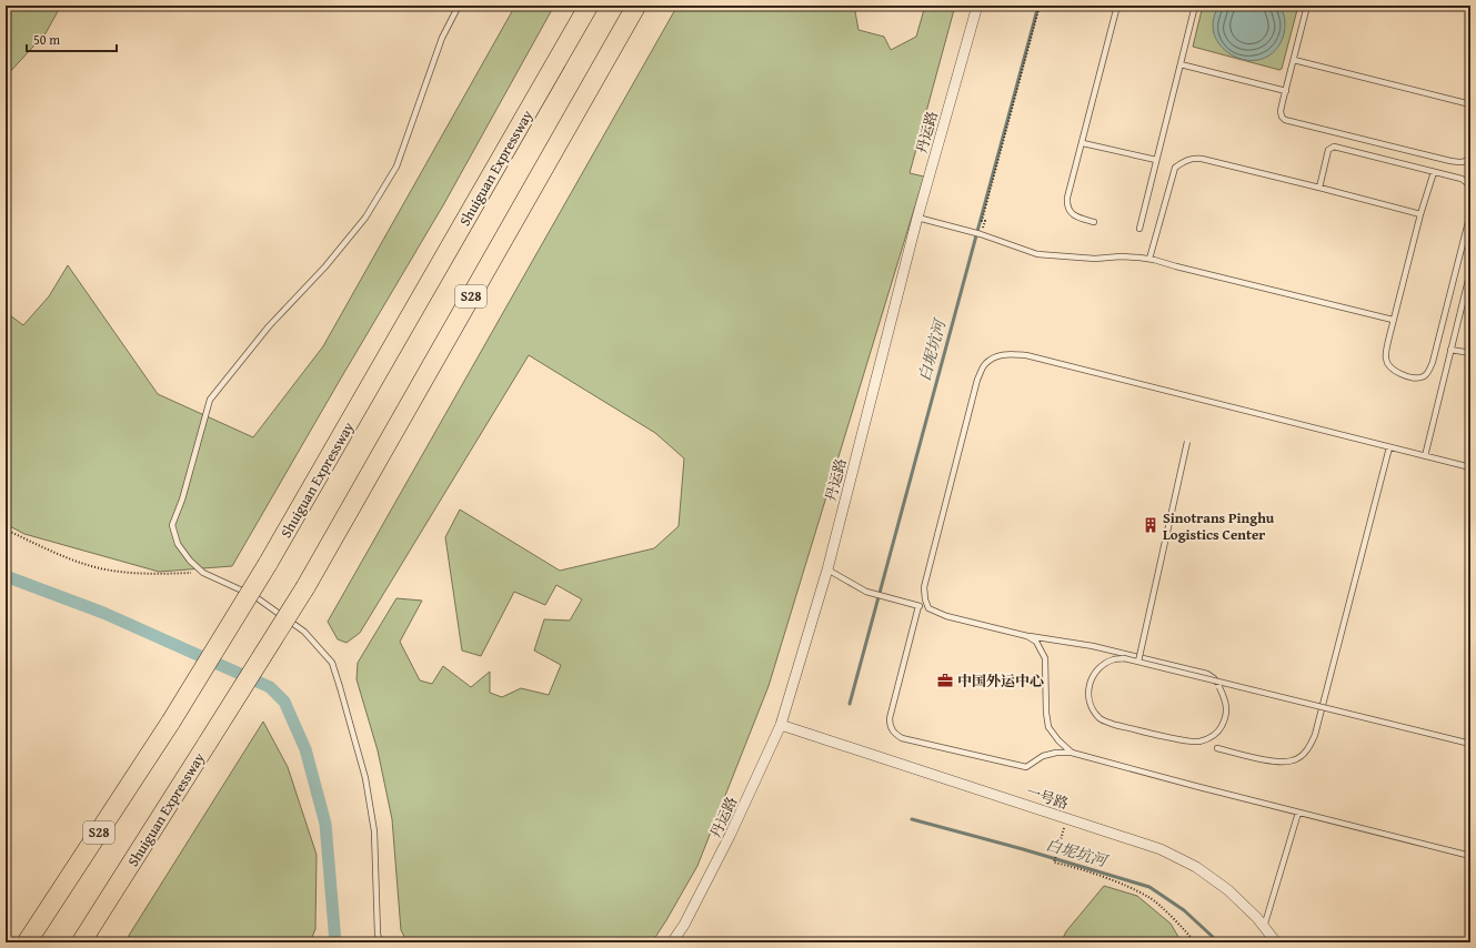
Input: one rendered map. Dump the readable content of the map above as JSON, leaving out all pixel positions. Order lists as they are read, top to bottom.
{
  "streets": {
    "highway": ["Shuiguan Expressway", "S28"],
    "street": ["丹运路", "一号路"]
  },
  "crossings": [
    ["丹运路", "一号路"]
  ],
  "water": ["白坭坑河"],
  "places": {
    "building": ["Sinotrans Pinghu Logistics Center"],
    "office": ["中国外运中心"]
  },
  "scale_bar": "50 m"
}
